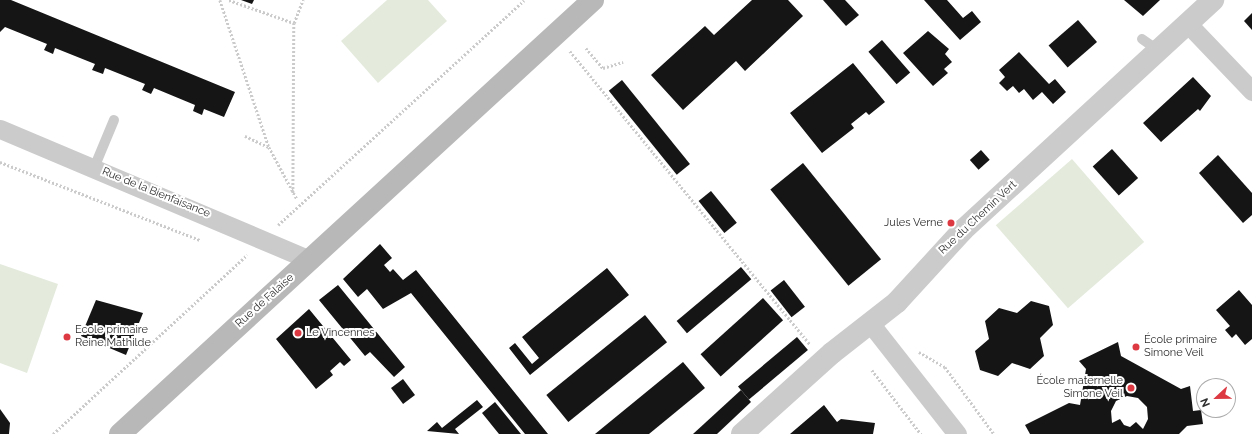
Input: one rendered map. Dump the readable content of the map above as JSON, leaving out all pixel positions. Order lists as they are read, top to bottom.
{
  "streets": {
    "main road": ["Rue de Falaise"],
    "street": ["Rue de la Bienfaisance", "Rue du Chemin Vert"]
  },
  "crossings": [
    ["Rue de la Bienfaisance", "Rue de Falaise"]
  ],
  "places": [
    "Jules Verne",
    "Le Vincennes",
    "Ecole primaire Reine Mathilde",
    "École primaire Simone Veil",
    "École maternelle Simone Veil"
  ],
  "north": "left"
}
